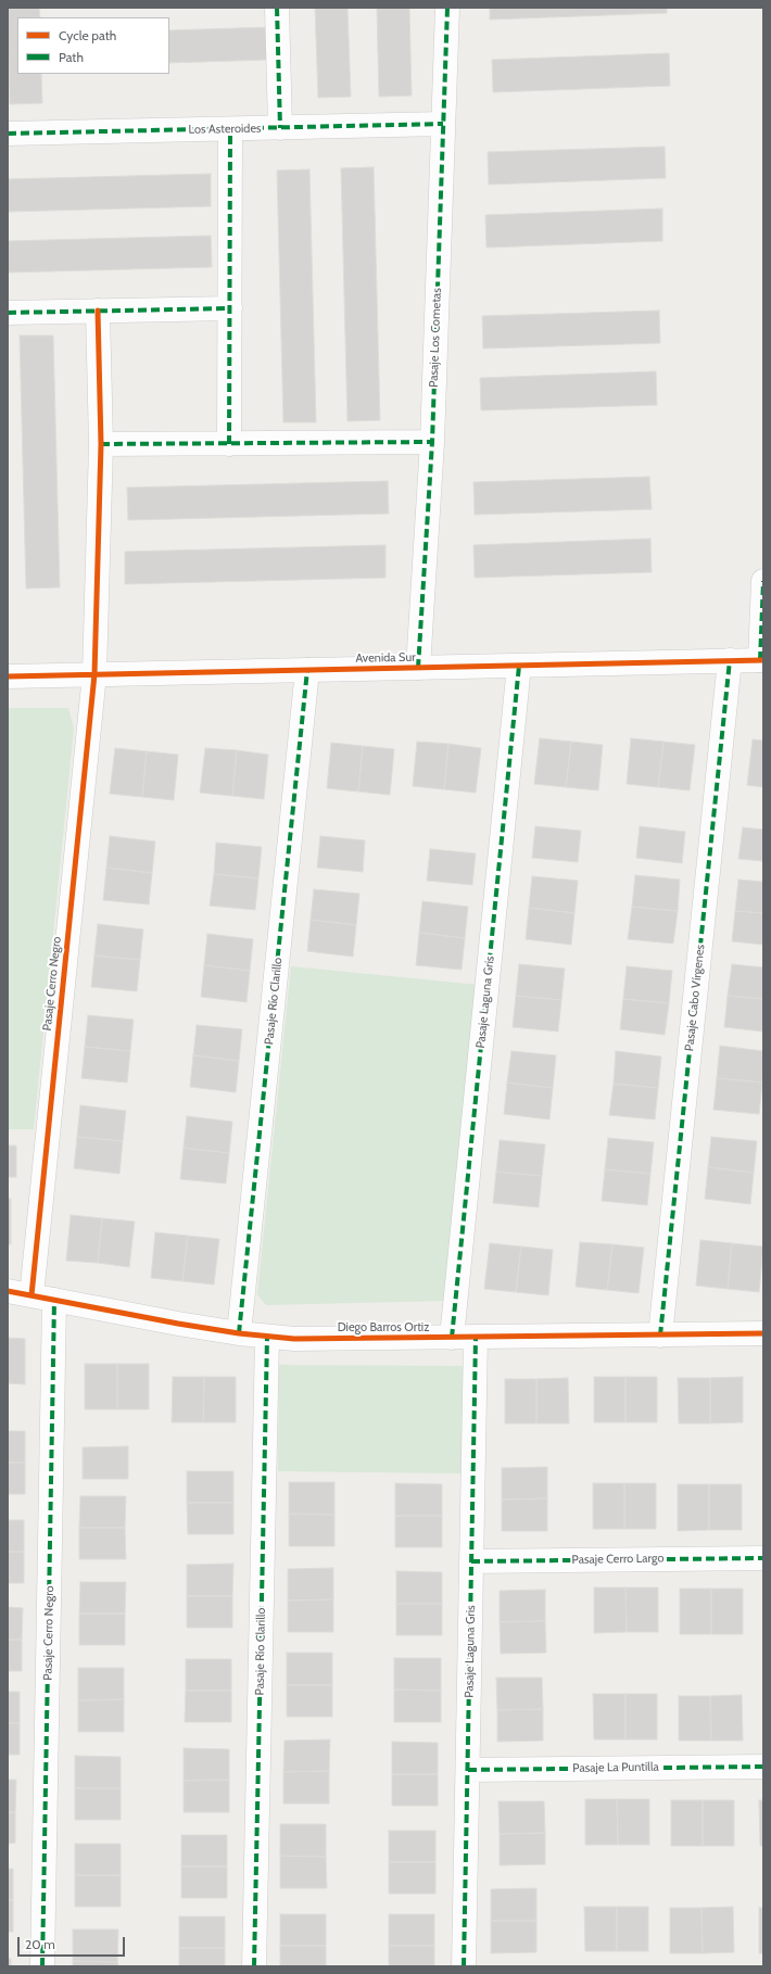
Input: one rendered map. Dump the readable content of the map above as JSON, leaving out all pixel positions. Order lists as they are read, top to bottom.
{
  "streets": {
    "street": [
      "Los Asteroides",
      "Pasaje Los Cometas",
      "Avenida Sur",
      "Pasaje Cerro Negro",
      "Pasaje Cabo Vírgenes",
      "Pasaje Río Clarillo",
      "Pasaje Laguna Gris",
      "Diego Barros Ortiz",
      "Pasaje Cerro Largo",
      "Pasaje La Puntilla"
    ]
  },
  "crossings": [
    ["Los Asteroides", "Pasaje Los Cometas"],
    ["Pasaje Los Cometas", "Avenida Sur"],
    ["Avenida Sur", "Pasaje Cerro Negro"],
    ["Avenida Sur", "Pasaje Cabo Vírgenes"],
    ["Avenida Sur", "Pasaje Río Clarillo"],
    ["Avenida Sur", "Pasaje Laguna Gris"],
    ["Pasaje Cerro Negro", "Diego Barros Ortiz"],
    ["Pasaje Cabo Vírgenes", "Diego Barros Ortiz"],
    ["Pasaje Río Clarillo", "Diego Barros Ortiz"],
    ["Pasaje Laguna Gris", "Diego Barros Ortiz"],
    ["Pasaje Laguna Gris", "Pasaje Cerro Largo"],
    ["Pasaje Laguna Gris", "Pasaje La Puntilla"]
  ],
  "legend": ["Cycle path", "Path"],
  "scale_bar": "20 m"
}
